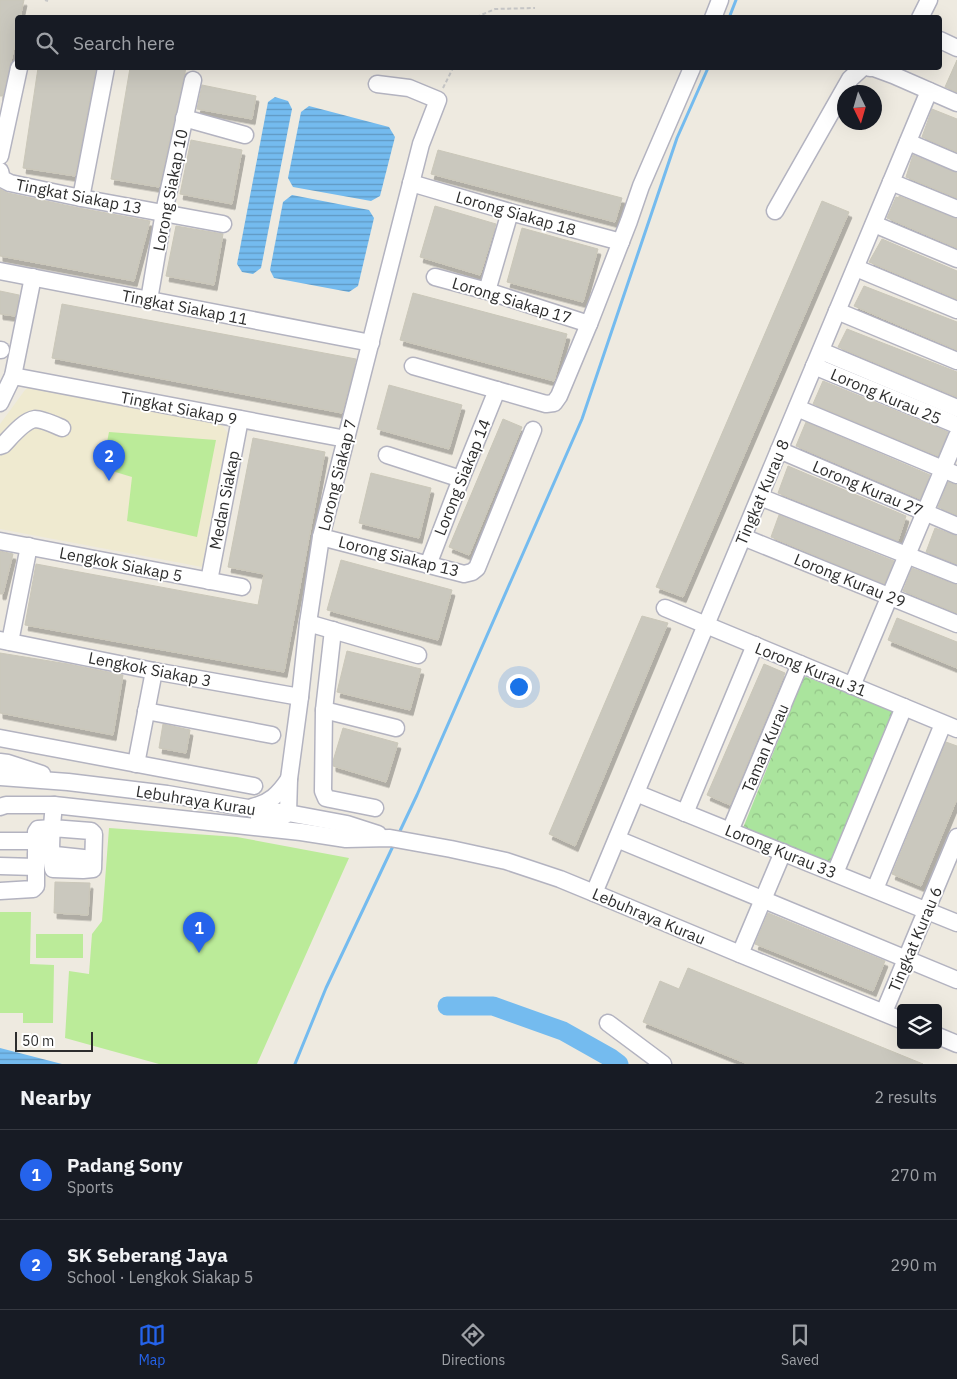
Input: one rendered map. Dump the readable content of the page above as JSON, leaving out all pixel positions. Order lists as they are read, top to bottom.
{
  "streets": {
    "street": [
      "Lorong Siakap 10",
      "Tingkat Siakap 13",
      "Lorong Siakap 18",
      "Lorong Siakap 17",
      "Tingkat Siakap 11",
      "Lorong Kurau 25",
      "Tingkat Siakap 9",
      "Lorong Siakap 7",
      "Lorong Siakap 14",
      "Lorong Kurau 27",
      "Tingkat Kurau 8",
      "Medan Siakap",
      "Lorong Siakap 13",
      "Lengkok Siakap 5",
      "Lorong Kurau 29",
      "Lengkok Siakap 3",
      "Lorong Kurau 31",
      "Taman Kurau",
      "Lebuhraya Kurau",
      "Lorong Kurau 33",
      "Tingkat Kurau 6"
    ]
  },
  "crossings": [
    ["Lorong Siakap 10", "Tingkat Siakap 13"],
    ["Lorong Siakap 10", "Tingkat Siakap 11"],
    ["Lorong Siakap 18", "Lorong Siakap 7"],
    ["Tingkat Siakap 11", "Lorong Siakap 7"],
    ["Lorong Kurau 25", "Tingkat Kurau 8"],
    ["Tingkat Siakap 9", "Lorong Siakap 7"],
    ["Tingkat Siakap 9", "Medan Siakap"],
    ["Lorong Siakap 7", "Lorong Siakap 13"],
    ["Lorong Siakap 7", "Lengkok Siakap 3"],
    ["Lorong Siakap 7", "Lebuhraya Kurau"],
    ["Lorong Siakap 14", "Lorong Siakap 13"],
    ["Lorong Kurau 27", "Tingkat Kurau 8"],
    ["Tingkat Kurau 8", "Lorong Kurau 29"],
    ["Tingkat Kurau 8", "Lorong Kurau 31"],
    ["Tingkat Kurau 8", "Lebuhraya Kurau"],
    ["Tingkat Kurau 8", "Lorong Kurau 33"],
    ["Medan Siakap", "Lengkok Siakap 5"],
    ["Lorong Kurau 31", "Taman Kurau"],
    ["Taman Kurau", "Lorong Kurau 33"],
    ["Lebuhraya Kurau", "Tingkat Kurau 6"],
    ["Lorong Kurau 33", "Tingkat Kurau 6"]
  ],
  "scale_bar": "50 m",
  "north": "bottom",
  "page": {
    "search": "Search here",
    "pins": ["2", "1"],
    "scale": "50 m",
    "heading": ["Nearby", "2 results"],
    "list": [
      {
        "mark": "1",
        "name": "Padang Sony",
        "note": "Sports",
        "value": "270 m"
      },
      {
        "mark": "2",
        "name": "SK Seberang Jaya",
        "note": "School · Lengkok Siakap 5",
        "value": "290 m"
      }
    ],
    "nav": ["Map", "Directions", "Saved"]
  }
}
